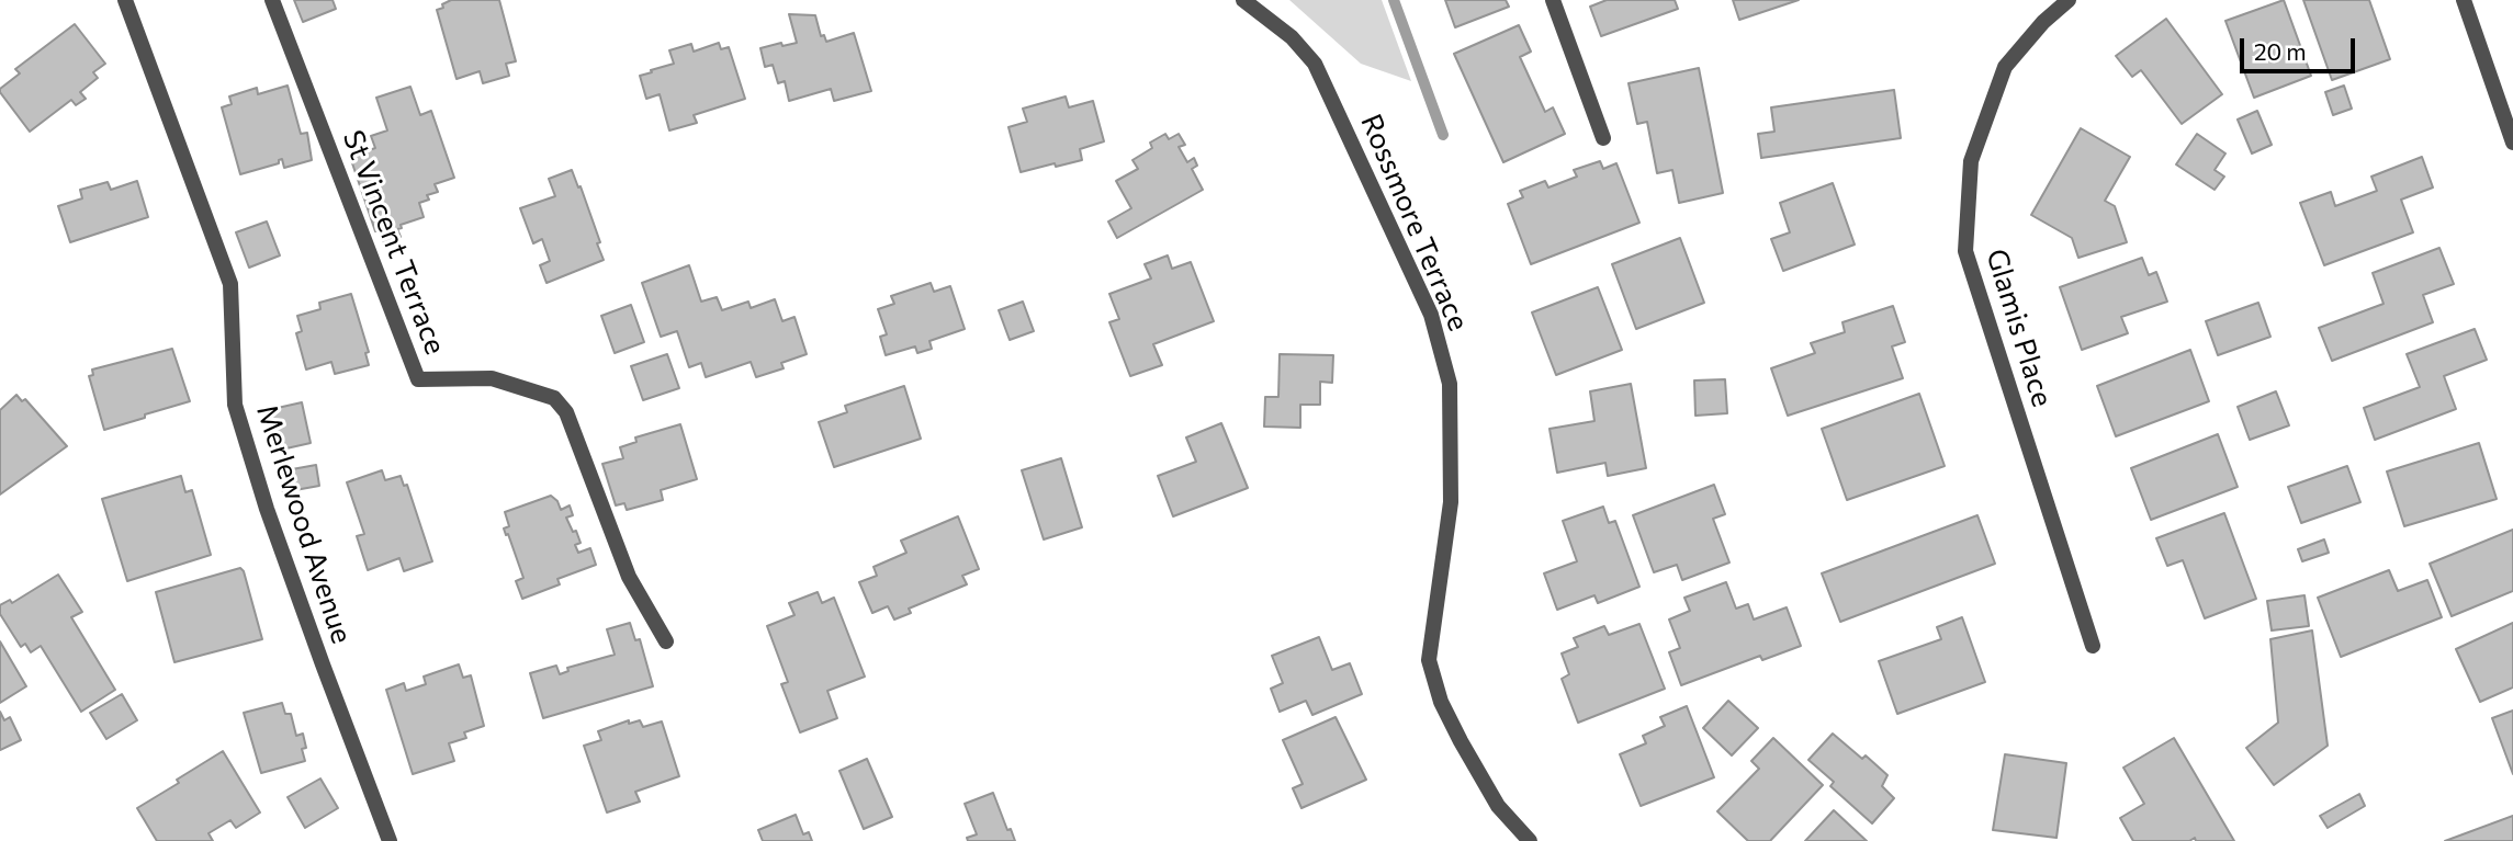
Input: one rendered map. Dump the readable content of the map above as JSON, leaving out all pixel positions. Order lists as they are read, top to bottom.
{
  "streets": {
    "street": [
      "Rossmore Terrace",
      "St Vincent Terrace",
      "Glamis Place",
      "Merlewood Avenue"
    ]
  },
  "scale_bar": "20 m"
}
